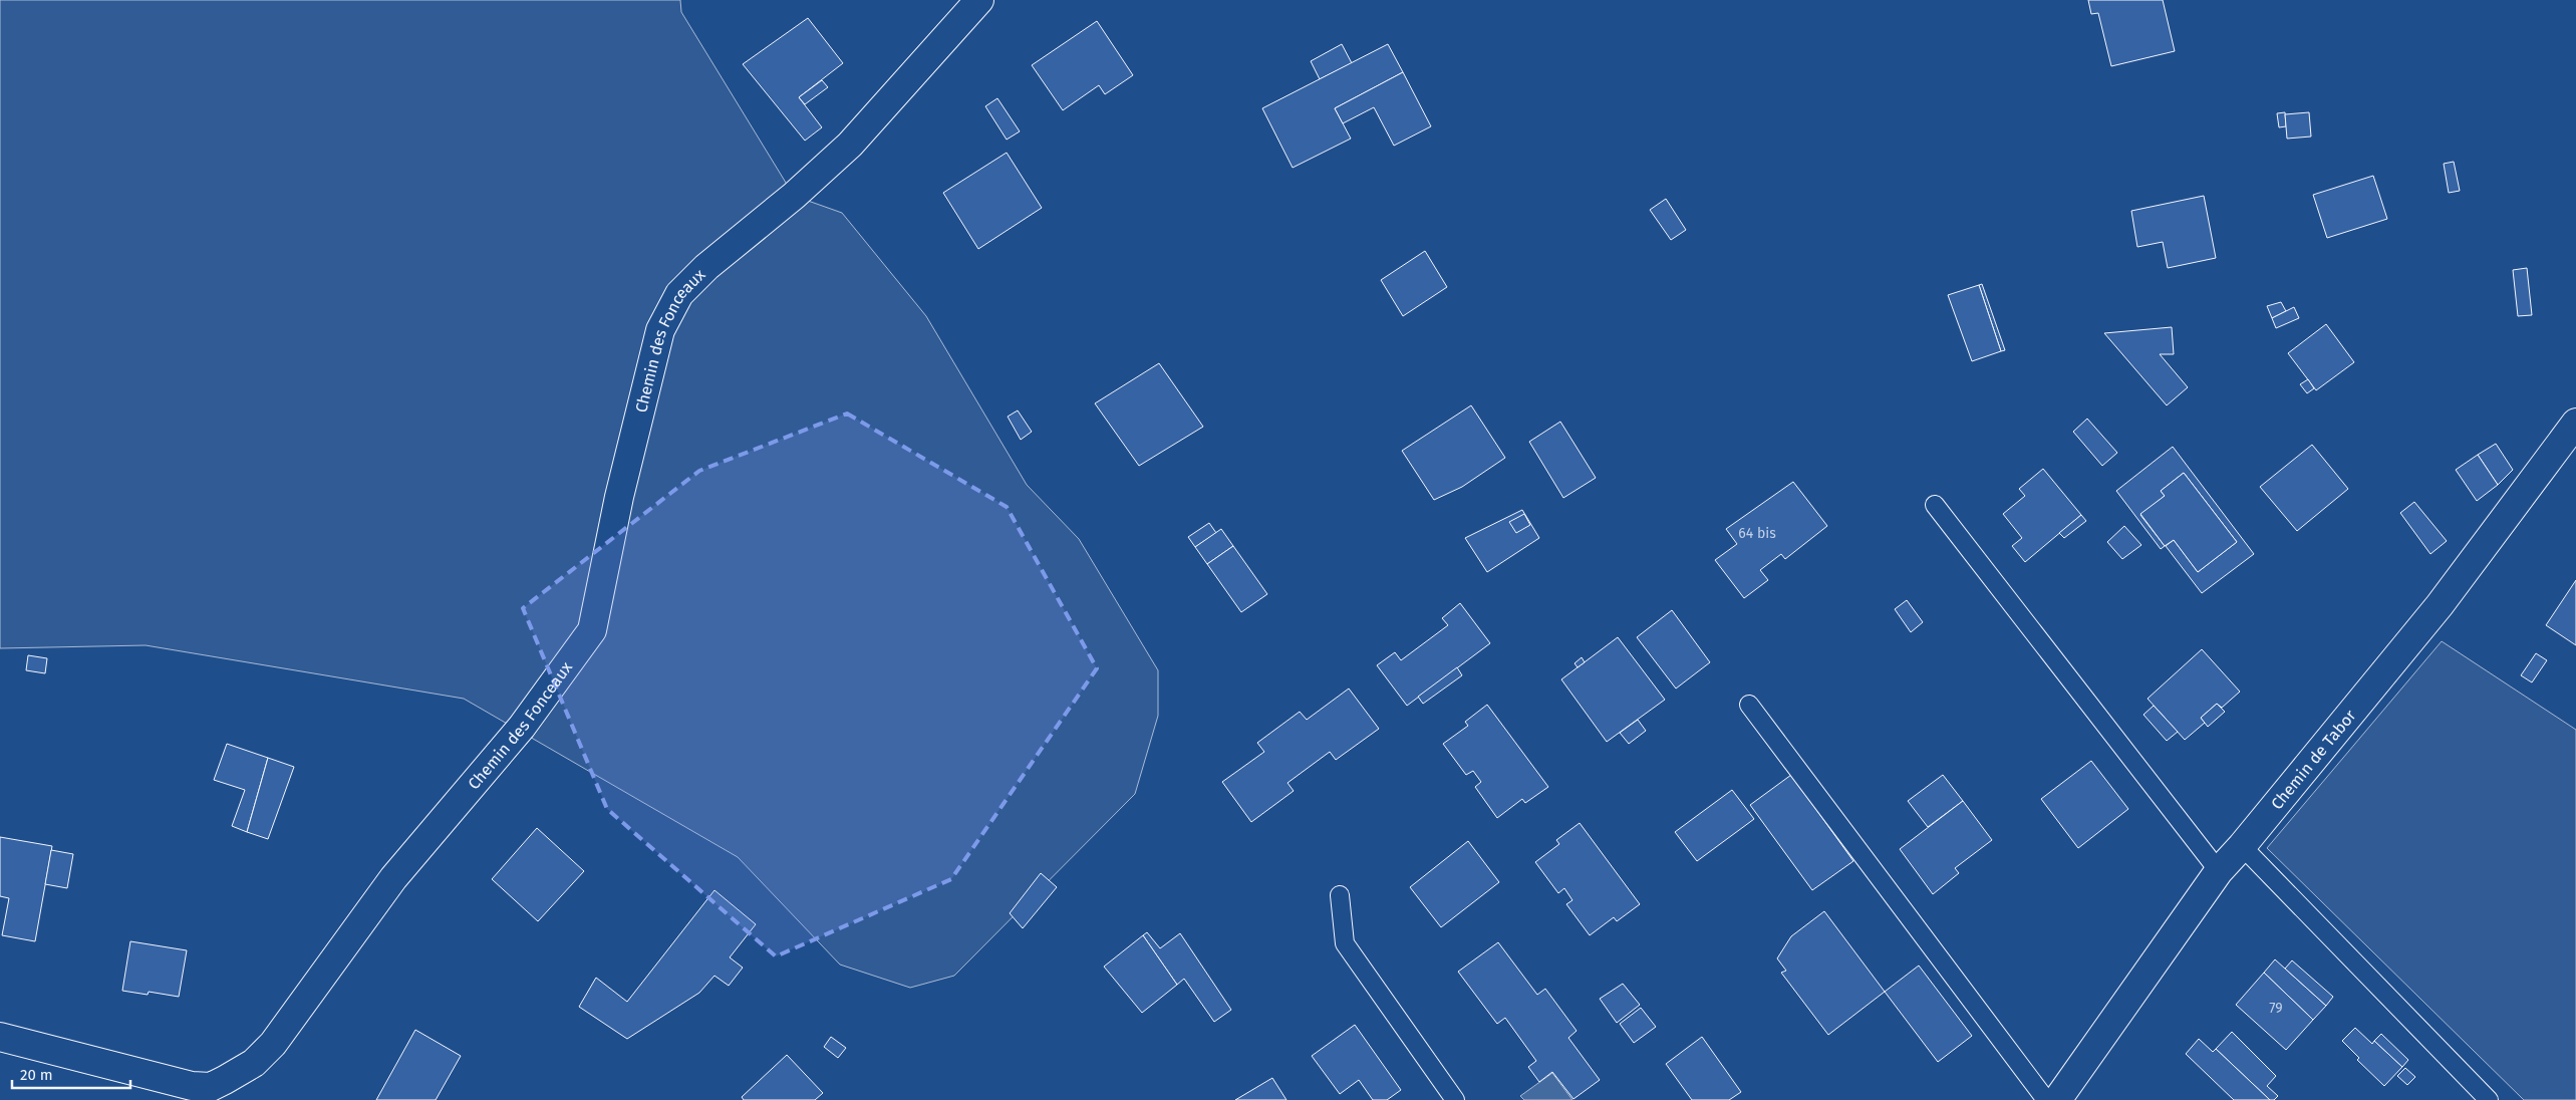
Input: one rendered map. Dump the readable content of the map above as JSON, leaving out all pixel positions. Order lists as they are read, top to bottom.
{
  "streets": {
    "street": ["Chemin des Fonceaux", "Chemin de Tabor"]
  },
  "house_numbers": ["64 bis", "79"],
  "scale_bar": "20 m"
}
